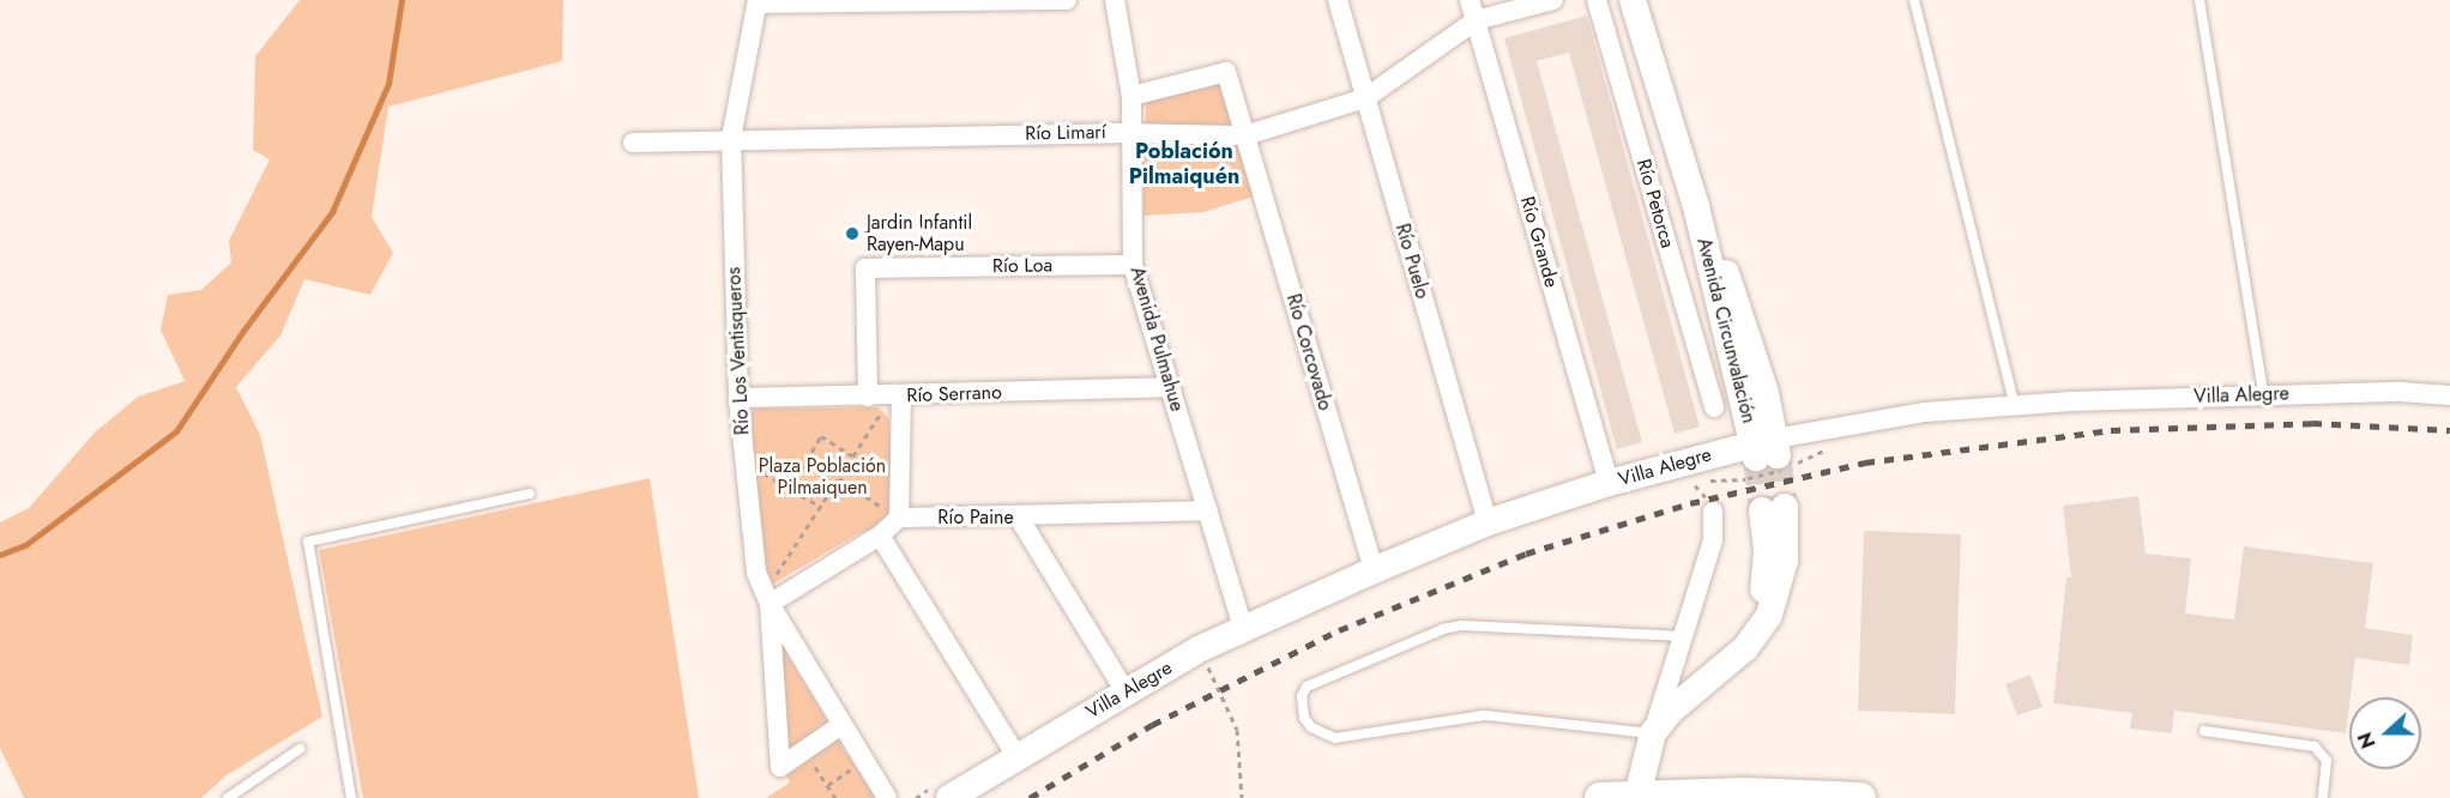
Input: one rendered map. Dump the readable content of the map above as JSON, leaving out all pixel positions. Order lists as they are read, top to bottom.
{
  "streets": {
    "main road": ["Avenida Circunvalación", "Villa Alegre"],
    "street": [
      "Río Limarí",
      "Río Petorca",
      "Río Grande",
      "Río Puelo",
      "Río Loa",
      "Avenida Pulmahue",
      "Río Los Ventisqueros",
      "Río Corcovado",
      "Río Serrano",
      "Río Paine"
    ]
  },
  "crossings": [
    ["Río Limarí", "Río Grande"],
    ["Río Limarí", "Río Puelo"],
    ["Río Limarí", "Avenida Pulmahue"],
    ["Río Limarí", "Río Los Ventisqueros"],
    ["Río Limarí", "Río Corcovado"],
    ["Río Grande", "Villa Alegre"],
    ["Río Puelo", "Villa Alegre"],
    ["Río Loa", "Avenida Pulmahue"],
    ["Río Loa", "Río Serrano"],
    ["Avenida Circunvalación", "Villa Alegre"],
    ["Avenida Pulmahue", "Río Corcovado"],
    ["Avenida Pulmahue", "Río Serrano"],
    ["Avenida Pulmahue", "Villa Alegre"],
    ["Avenida Pulmahue", "Río Paine"],
    ["Río Los Ventisqueros", "Río Serrano"],
    ["Río Corcovado", "Villa Alegre"]
  ],
  "districts": ["Población Pilmaiquén"],
  "parks": ["Plaza Población Pilmaiquen"],
  "places": ["Jardin Infantil Rayen-Mapu"],
  "north": "left"
}
